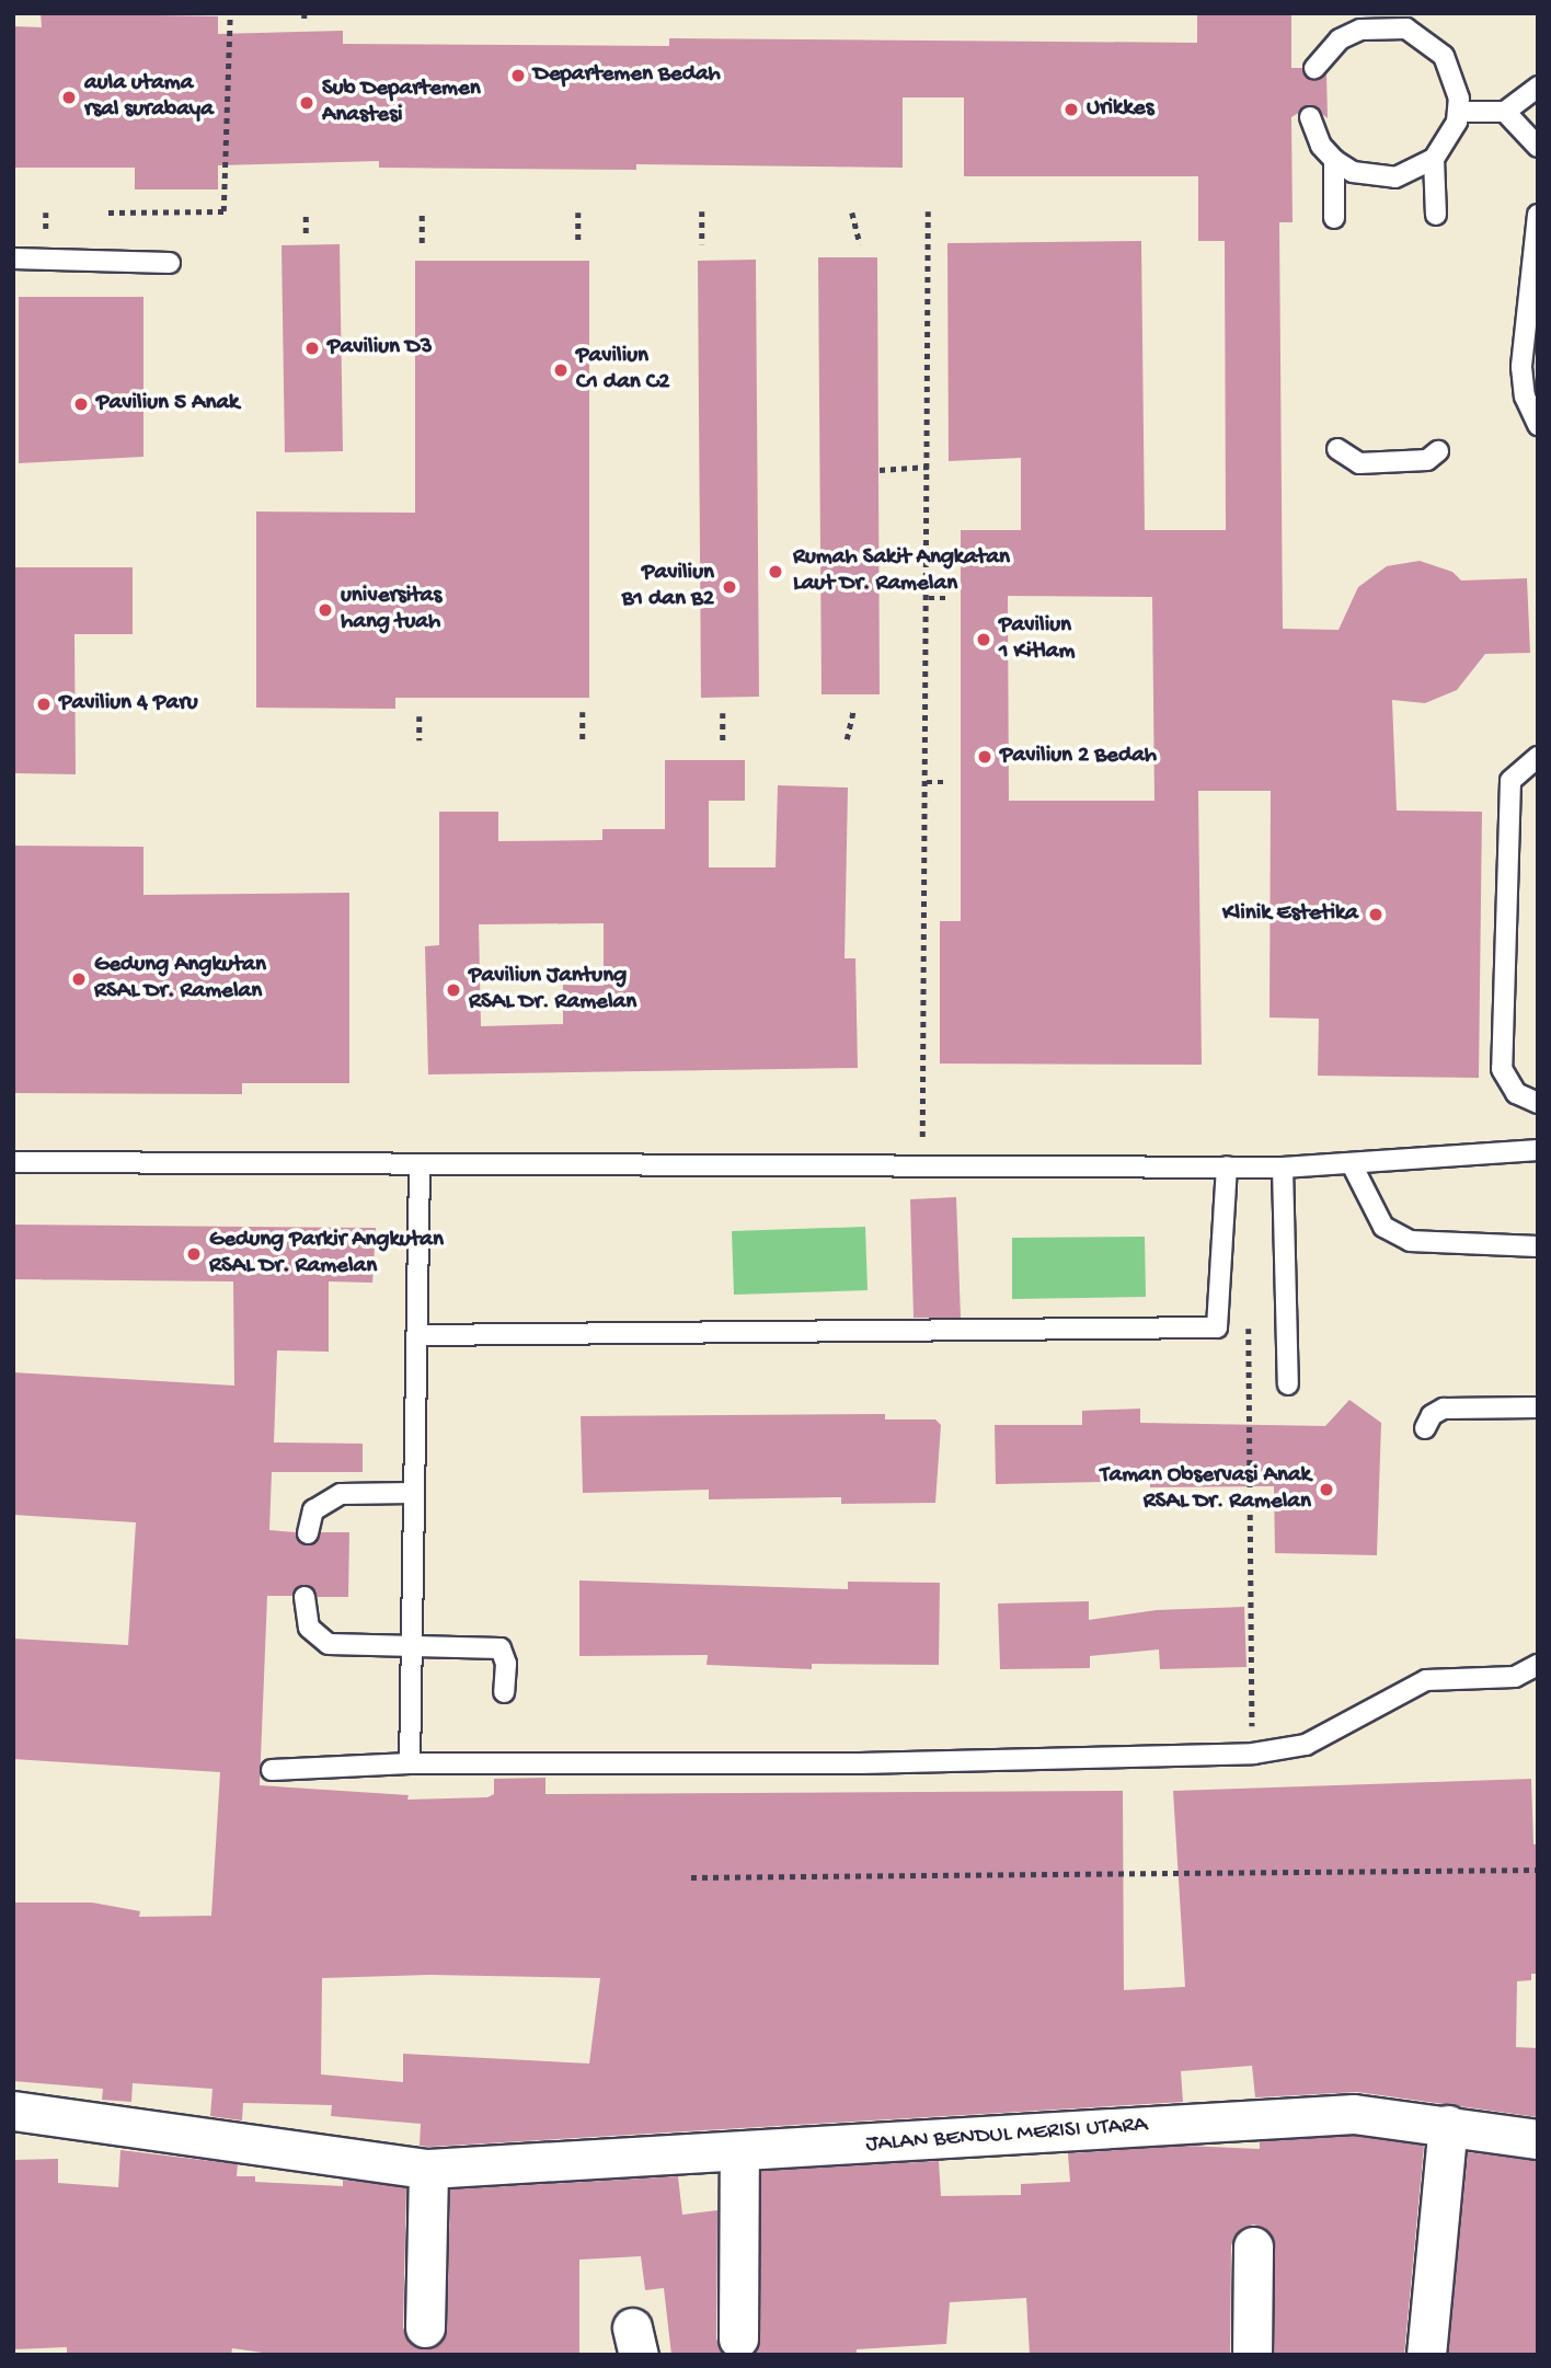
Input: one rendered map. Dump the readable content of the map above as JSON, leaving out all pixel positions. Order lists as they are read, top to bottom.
{
  "streets": {
    "street": ["JALAN BENDUL MERISI UTARA"]
  },
  "places": [
    "Departemen Bedah",
    "aula utama rsal surabaya",
    "Sub Departemen Anastesi",
    "Urikkes",
    "Paviliun D3",
    "Paviliun C1 dan C2",
    "Paviliun 5 Anak",
    "Rumah Sakit Angkatan Laut Dr. Ramelan",
    "Paviliun B1 dan B2",
    "universitas hang tuah",
    "Paviliun 1 Kitlam",
    "Paviliun 4 Paru",
    "Paviliun 2 Bedah",
    "Klinik Estetika",
    "Gedung Angkutan RSAL Dr. Ramelan",
    "Paviliun Jantung RSAL Dr. Ramelan",
    "Gedung Parkir Angkutan RSAL Dr. Ramelan",
    "Taman Observasi Anak RSAL Dr. Ramelan"
  ]
}
